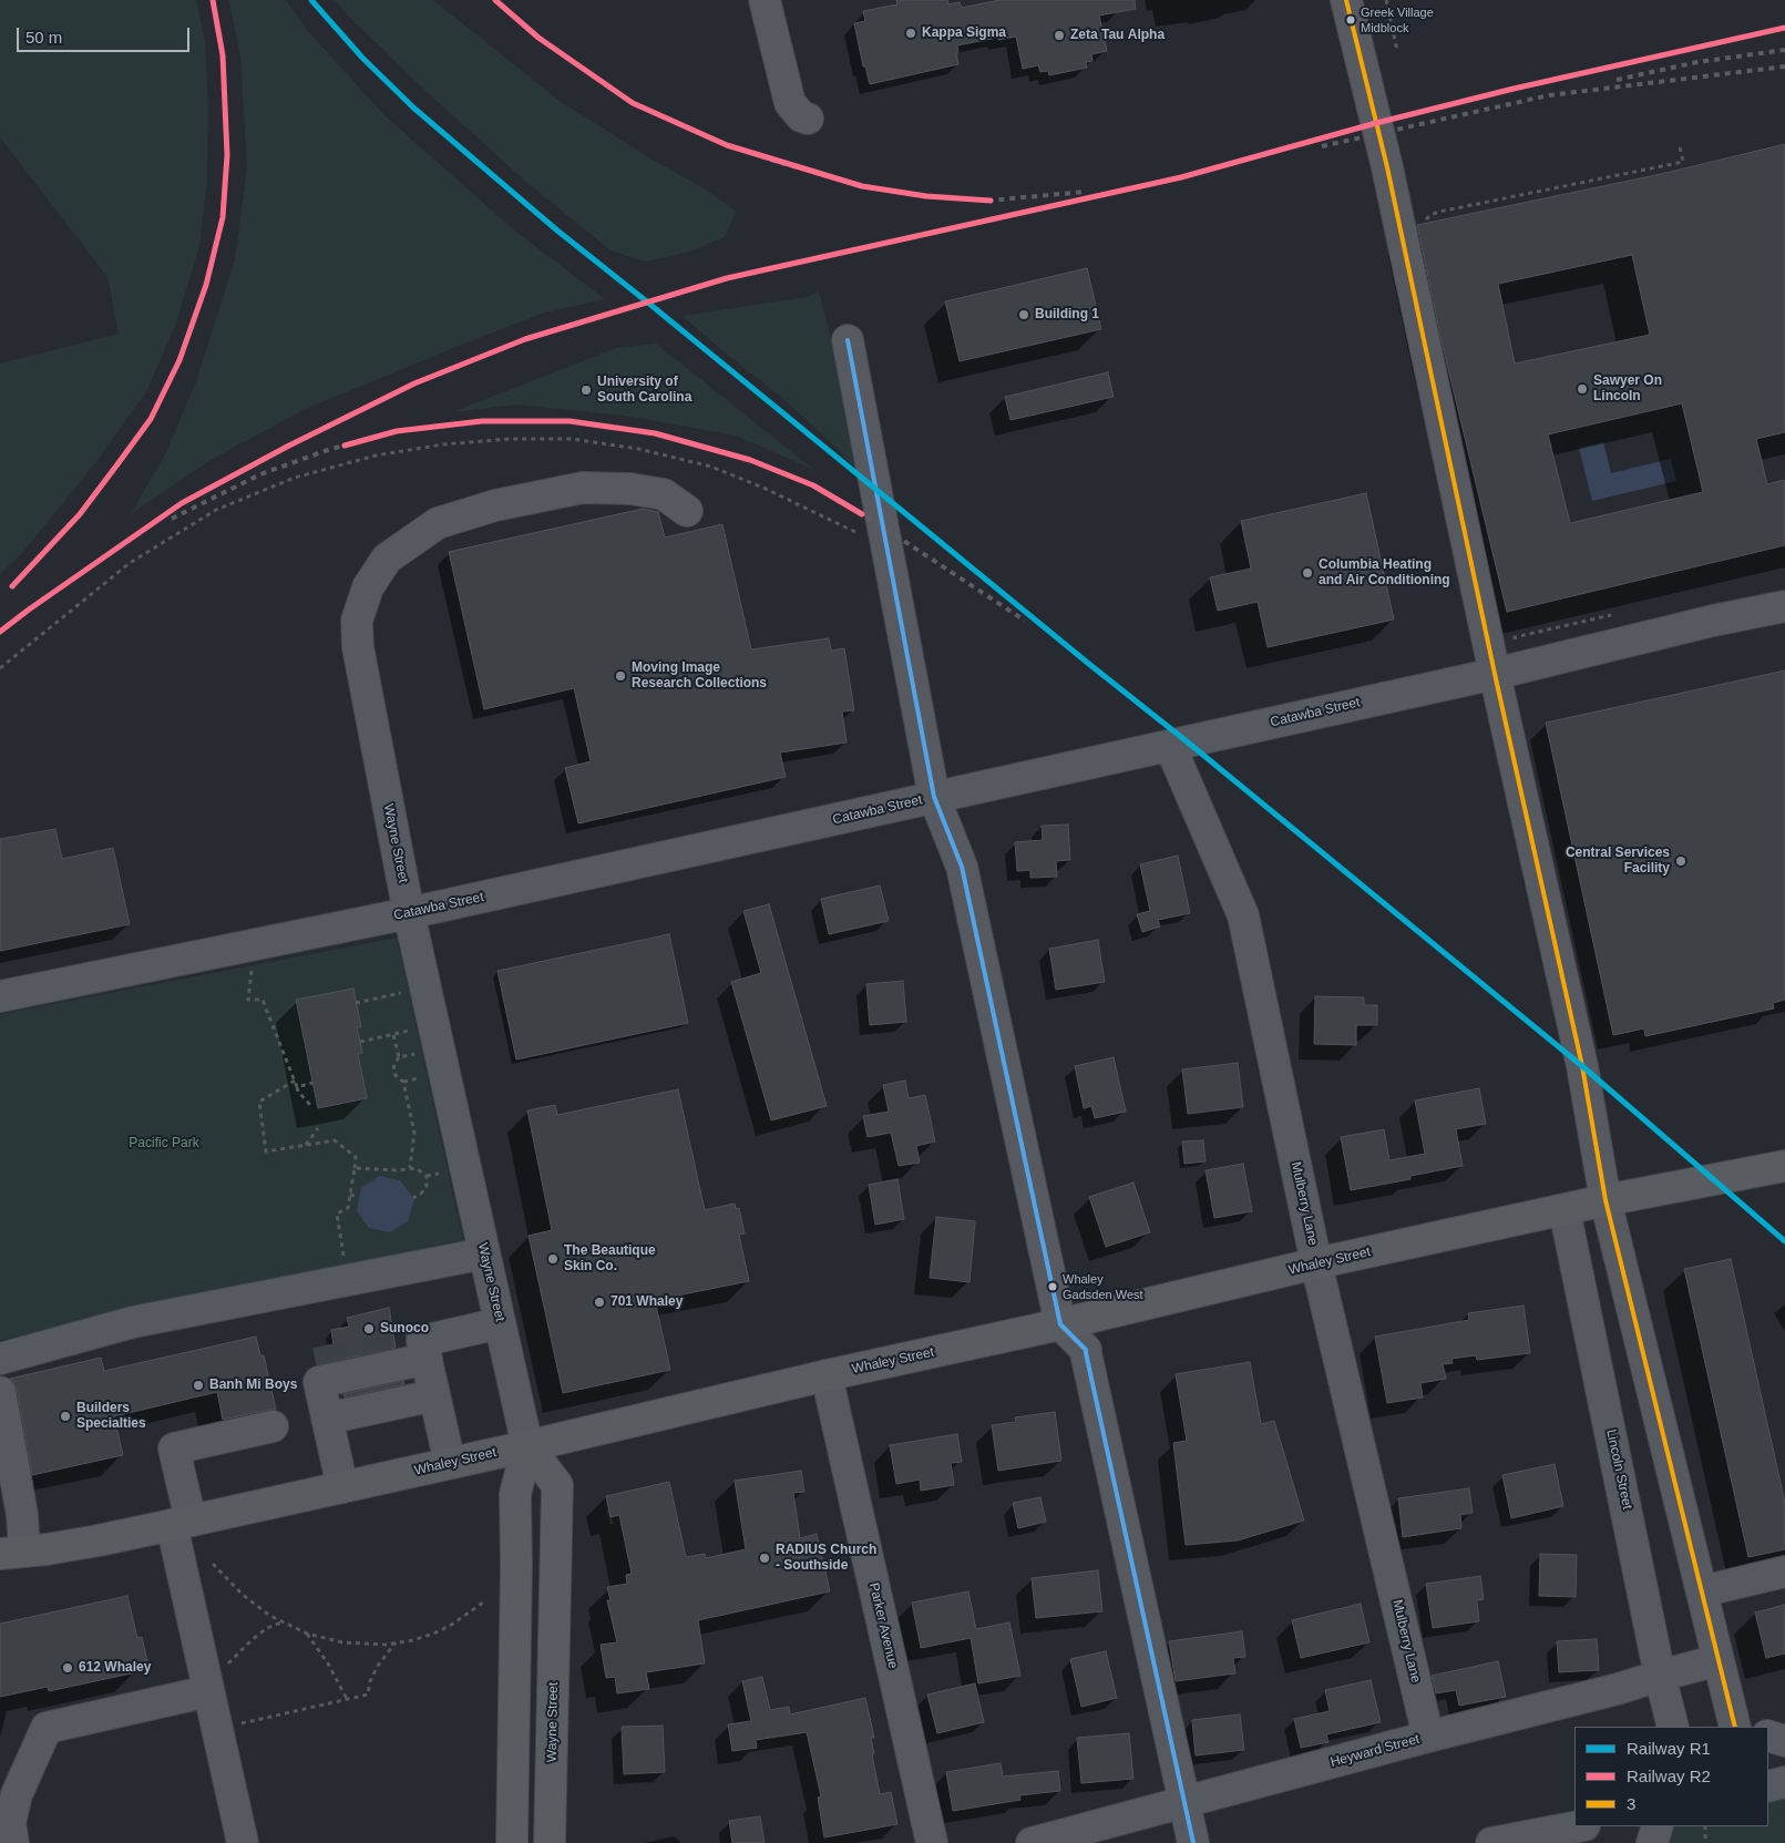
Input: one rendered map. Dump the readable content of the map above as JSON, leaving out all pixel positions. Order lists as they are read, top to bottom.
{
  "streets": {
    "main road": ["Wayne Street", "Whaley Street"],
    "street": [
      "Catawba Street",
      "Mulberry Lane",
      "Lincoln Street",
      "Parker Avenue",
      "Heyward Street"
    ]
  },
  "crossings": [
    ["Catawba Street", "Wayne Street"],
    ["Catawba Street", "Mulberry Lane"],
    ["Wayne Street", "Whaley Street"],
    ["Mulberry Lane", "Whaley Street"],
    ["Mulberry Lane", "Heyward Street"],
    ["Whaley Street", "Lincoln Street"],
    ["Whaley Street", "Parker Avenue"],
    ["Lincoln Street", "Heyward Street"]
  ],
  "parks": ["Pacific Park"],
  "places": [
    "Greek Village Midblock",
    "Kappa Sigma",
    "Zeta Tau Alpha",
    "Building 1",
    "Sawyer On Lincoln",
    "University of South Carolina",
    "Columbia Heating and Air Conditioning",
    "Moving Image Research Collections",
    "Central Services Facility",
    "The Beautique Skin Co.",
    "Whaley Gadsden West",
    "701 Whaley",
    "Sunoco",
    "Banh Mi Boys",
    "Builders Specialties",
    "RADIUS Church - Southside",
    "612 Whaley"
  ],
  "lines": ["rail line R1", "rail line R2", "transit line 3"],
  "legend": ["Railway R1", "Railway R2", "3"],
  "scale_bar": "50 m"
}
